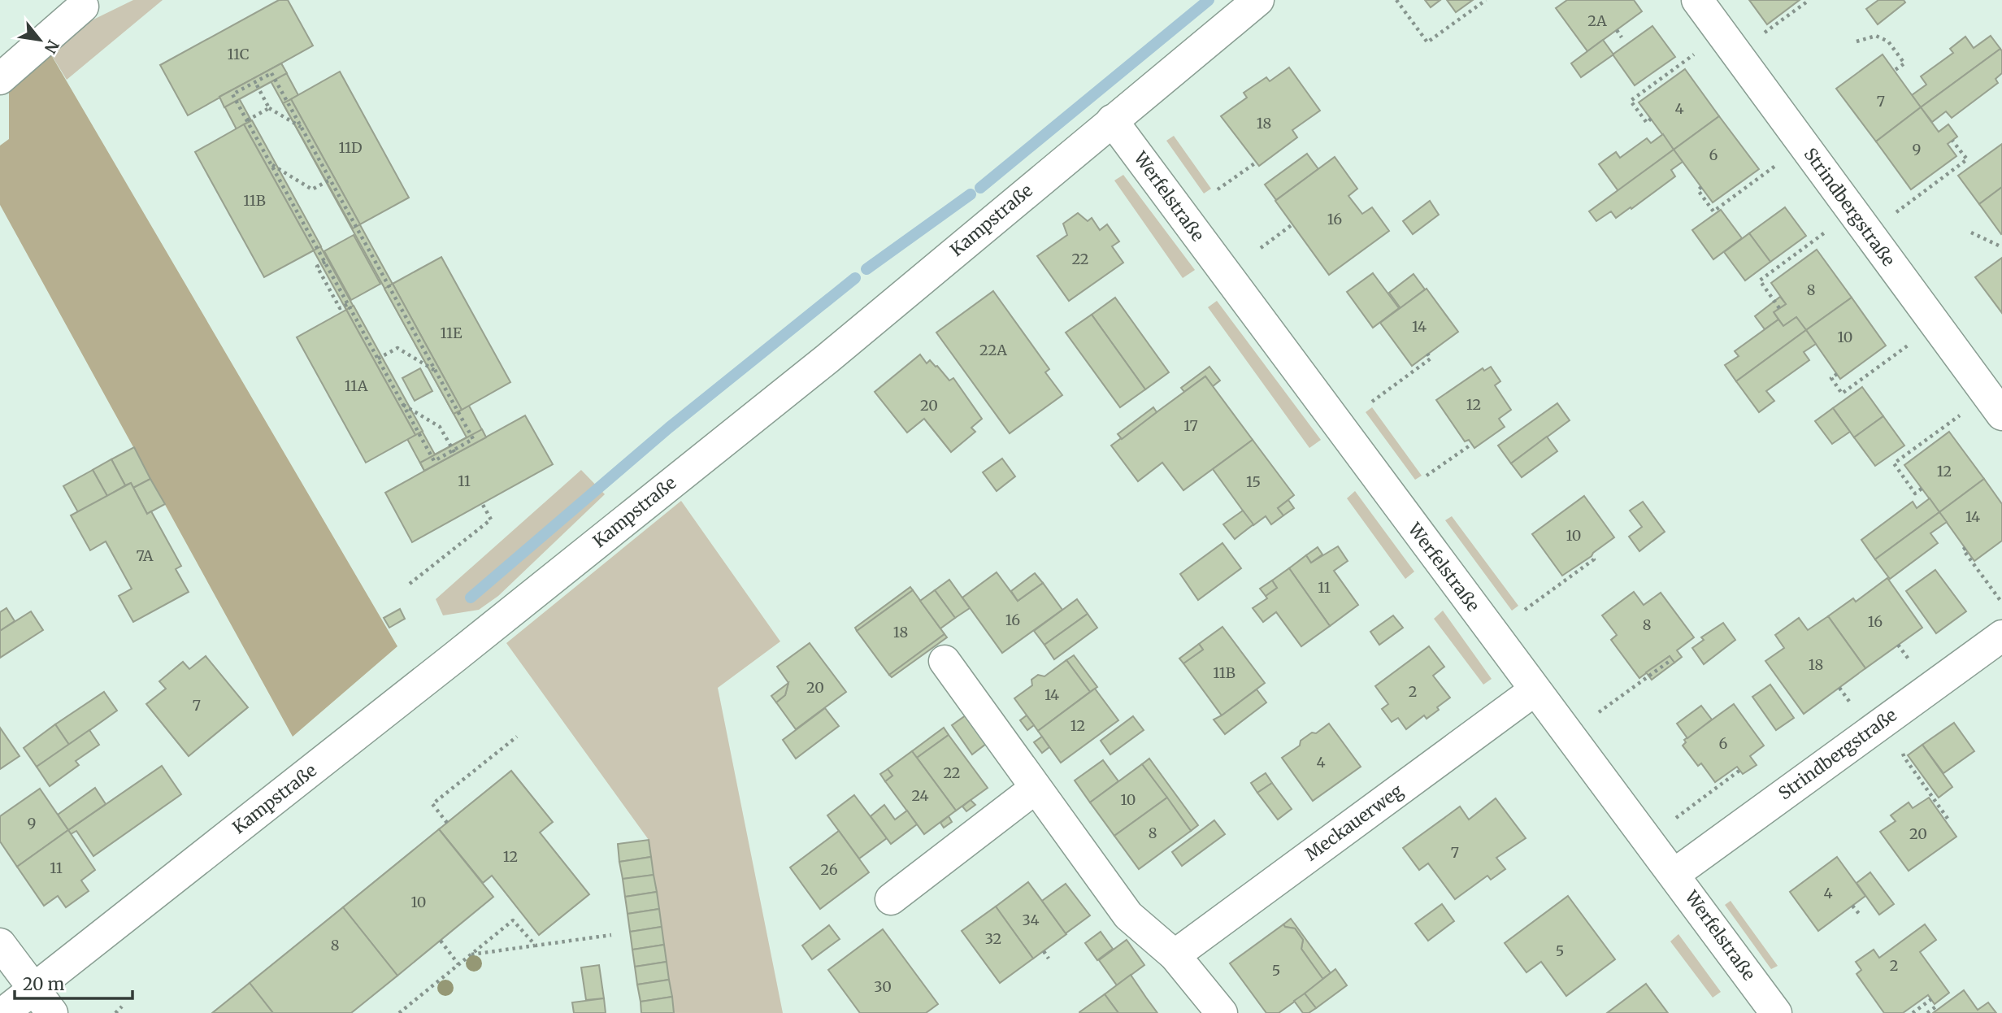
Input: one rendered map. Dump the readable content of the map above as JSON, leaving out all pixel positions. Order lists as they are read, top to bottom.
{
  "streets": {
    "street": [
      "Werfelstraße",
      "Strindbergstraße",
      "Kampstraße",
      "Meckauerweg"
    ]
  },
  "crossings": [
    ["Werfelstraße", "Strindbergstraße"],
    ["Werfelstraße", "Kampstraße"],
    ["Werfelstraße", "Meckauerweg"]
  ],
  "house_numbers": [
    "2A",
    "11C",
    "7",
    "4",
    "18",
    "11D",
    "9",
    "6",
    "11B",
    "16",
    "22",
    "8",
    "14",
    "11E",
    "10",
    "22A",
    "11A",
    "12",
    "20",
    "17",
    "12",
    "11",
    "15",
    "14",
    "10",
    "7A",
    "11",
    "16",
    "16",
    "8",
    "18",
    "18",
    "11B",
    "20",
    "2",
    "14",
    "7",
    "12",
    "6",
    "4",
    "22",
    "24",
    "10",
    "9",
    "8",
    "20",
    "7",
    "12",
    "11",
    "26",
    "4",
    "10",
    "34",
    "32",
    "8",
    "5",
    "2",
    "5",
    "30"
  ],
  "scale_bar": "20 m",
  "north": "bottom right"
}
